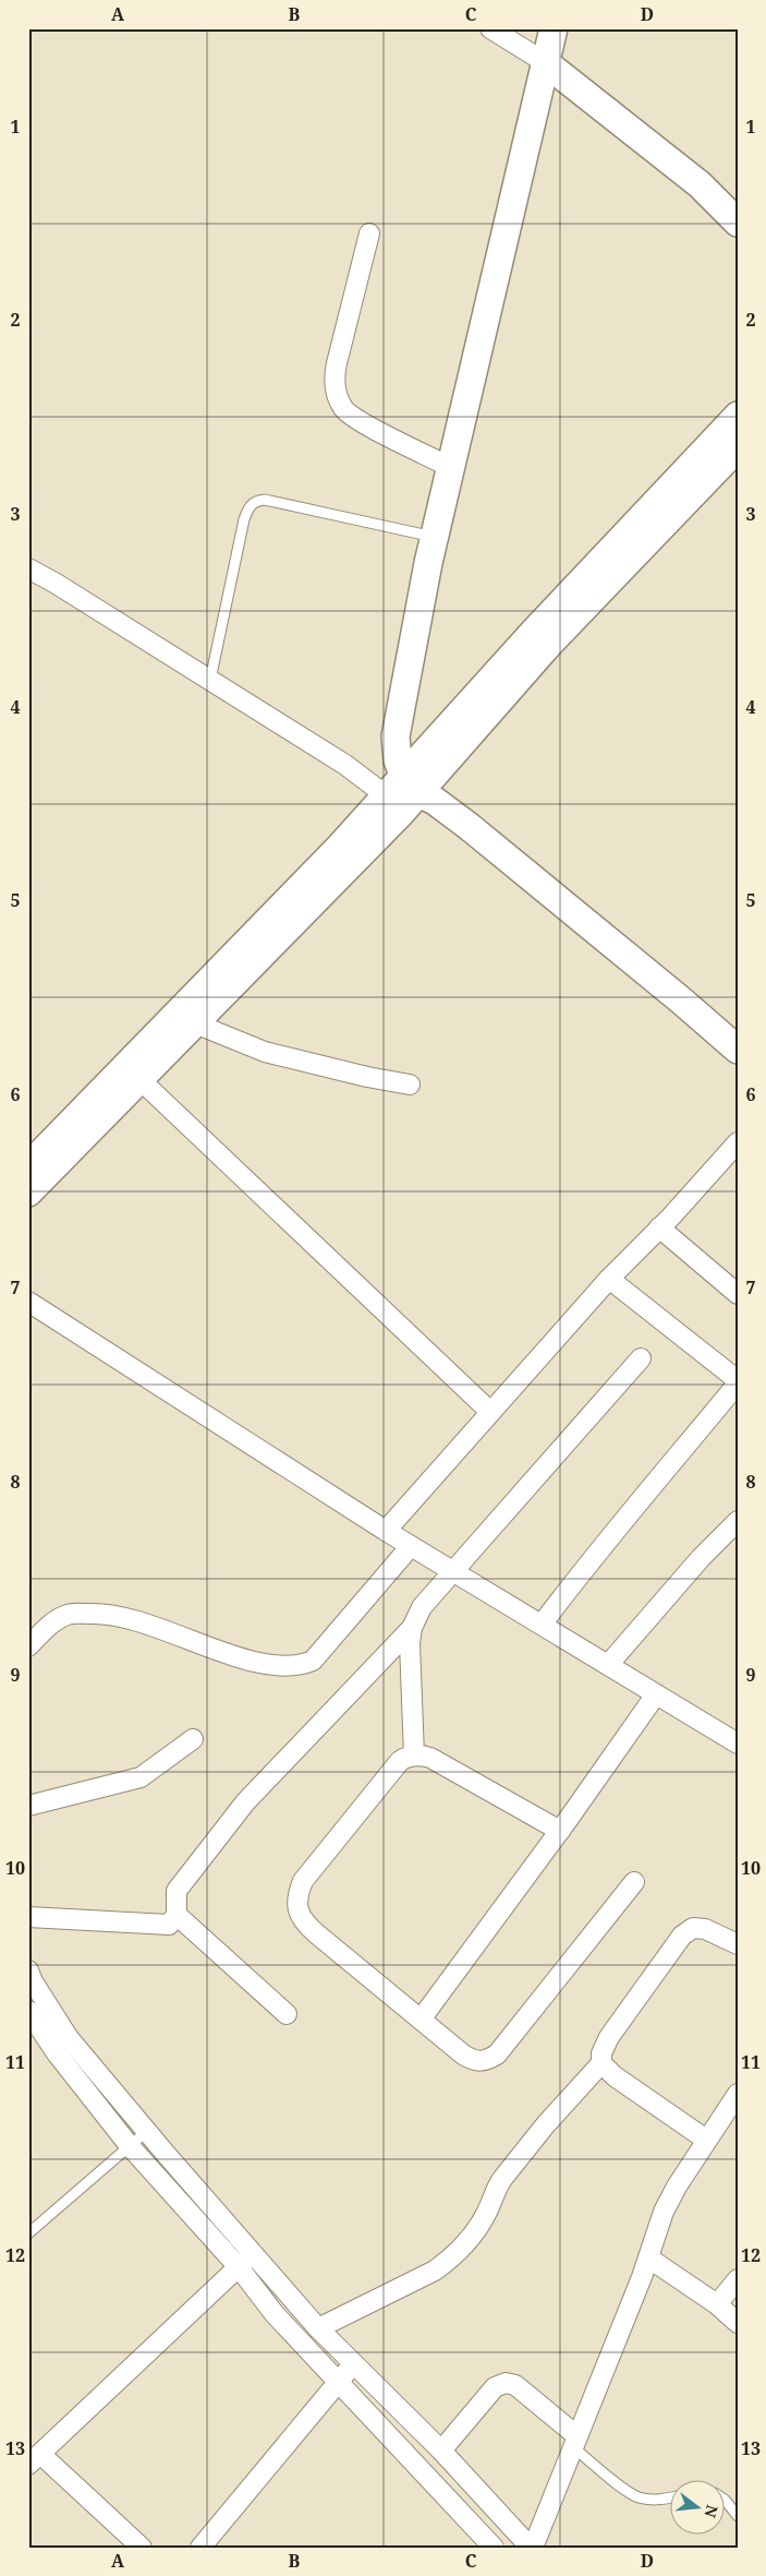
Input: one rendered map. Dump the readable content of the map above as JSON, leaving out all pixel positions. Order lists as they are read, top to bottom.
{
  "north": "right",
  "grid": {
    "columns": [
      "A",
      "B",
      "C",
      "D"
    ],
    "rows": [
      "1",
      "2",
      "3",
      "4",
      "5",
      "6",
      "7",
      "8",
      "9",
      "10",
      "11",
      "12",
      "13"
    ]
  }
}
